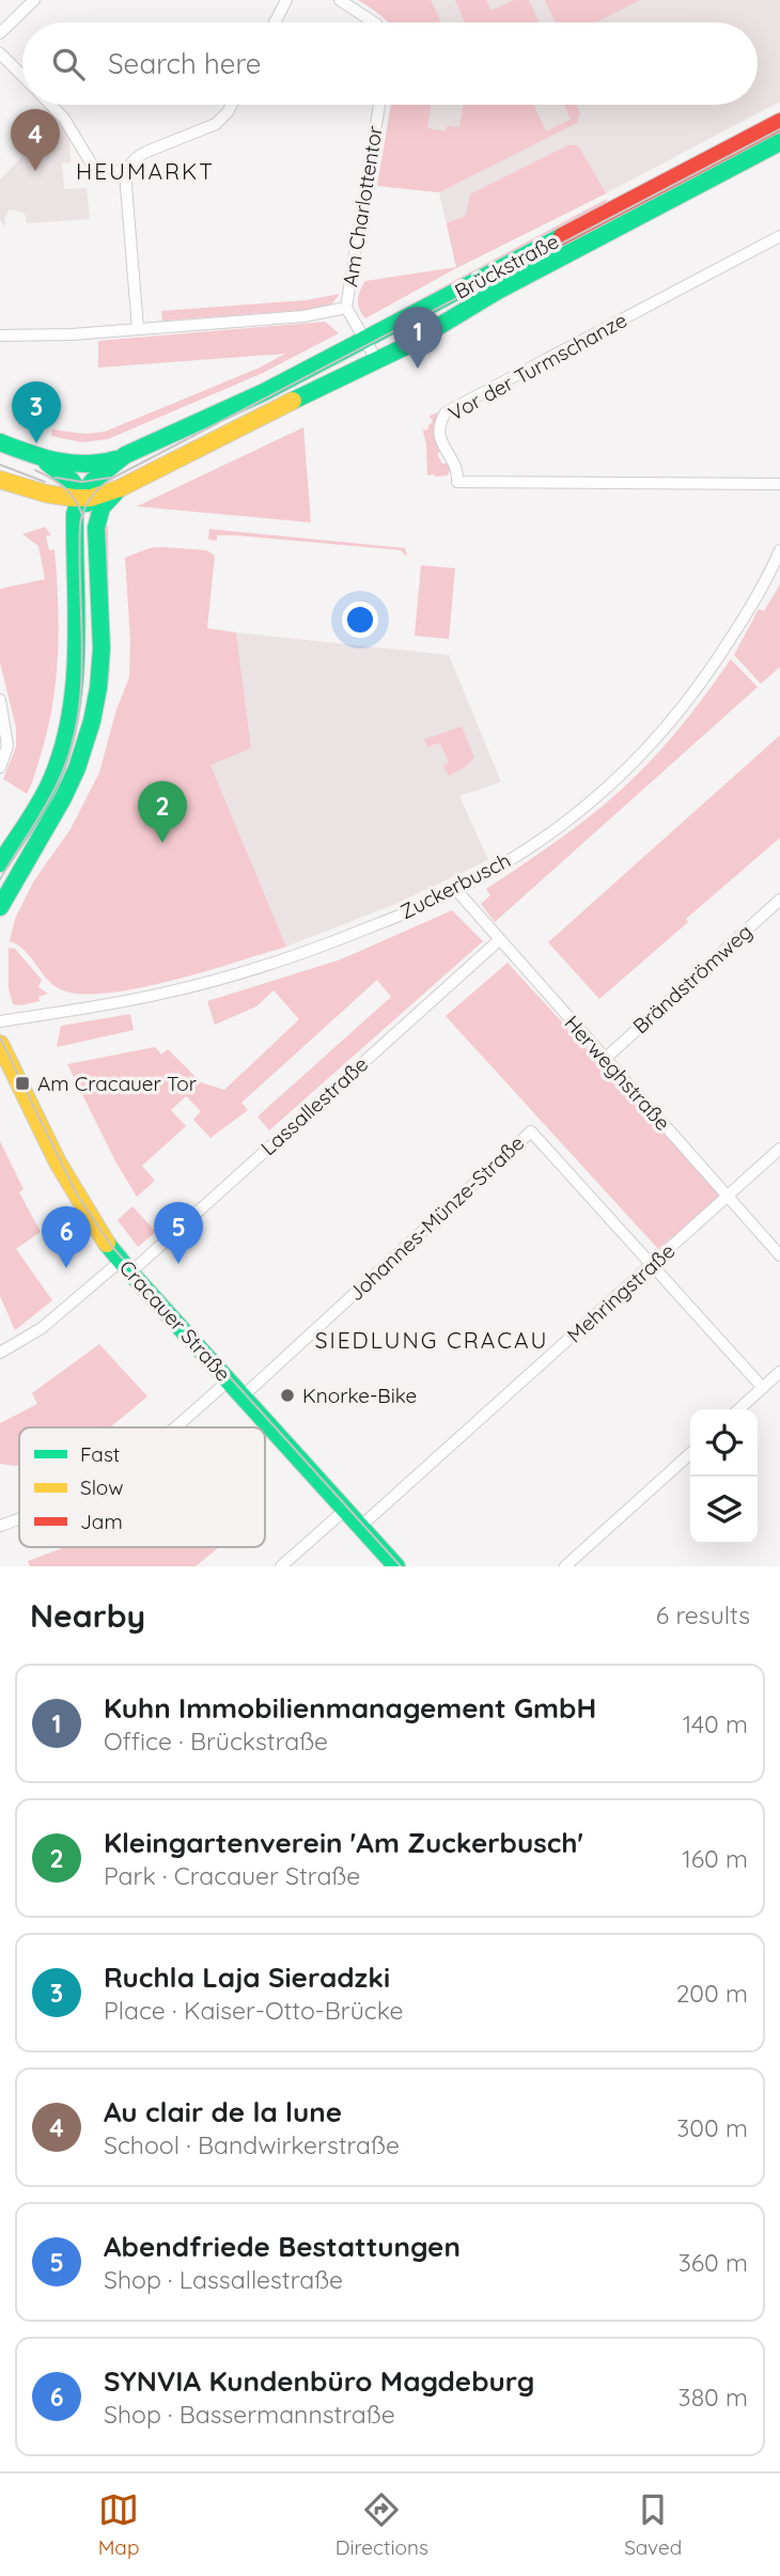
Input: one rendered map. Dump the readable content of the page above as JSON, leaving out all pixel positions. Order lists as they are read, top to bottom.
{
  "streets": {
    "main road": ["Brückstraße", "Cracauer Straße"],
    "street": [
      "Am Charlottentor",
      "Vor der Turmschanze",
      "Zuckerbusch",
      "Brändströmweg",
      "Herweghstraße",
      "Lassallestraße",
      "Johannes-Münze-Straße",
      "Mehringstraße"
    ]
  },
  "crossings": [
    ["Am Charlottentor", "Brückstraße"],
    ["Zuckerbusch", "Herweghstraße"],
    ["Brändströmweg", "Herweghstraße"],
    ["Herweghstraße", "Lassallestraße"],
    ["Herweghstraße", "Mehringstraße"],
    ["Lassallestraße", "Cracauer Straße"],
    ["Johannes-Münze-Straße", "Mehringstraße"],
    ["Johannes-Münze-Straße", "Cracauer Straße"],
    ["Mehringstraße", "Cracauer Straße"]
  ],
  "districts": ["HEUMARKT", "SIEDLUNG CRACAU"],
  "places": {
    "transit": ["Am Cracauer Tor"],
    "other": ["Knorke-Bike"]
  },
  "legend": ["Fast", "Slow", "Jam"],
  "page": {
    "search": "Search here",
    "pins": [
      "4",
      "1",
      "3",
      "2",
      "5",
      "6"
    ],
    "heading": ["Nearby", "6 results"],
    "list": [
      {
        "mark": "1",
        "name": "Kuhn Immobilienmanagement GmbH",
        "note": "Office · Brückstraße",
        "value": "140 m"
      },
      {
        "mark": "2",
        "name": "Kleingartenverein 'Am Zuckerbusch'",
        "note": "Park · Cracauer Straße",
        "value": "160 m"
      },
      {
        "mark": "3",
        "name": "Ruchla Laja Sieradzki",
        "note": "Place · Kaiser-Otto-Brücke",
        "value": "200 m"
      },
      {
        "mark": "4",
        "name": "Au clair de la lune",
        "note": "School · Bandwirkerstraße",
        "value": "300 m"
      },
      {
        "mark": "5",
        "name": "Abendfriede Bestattungen",
        "note": "Shop · Lassallestraße",
        "value": "360 m"
      },
      {
        "mark": "6",
        "name": "SYNVIA Kundenbüro Magdeburg",
        "note": "Shop · Bassermannstraße",
        "value": "380 m"
      }
    ],
    "nav": ["Map", "Directions", "Saved"]
  }
}
